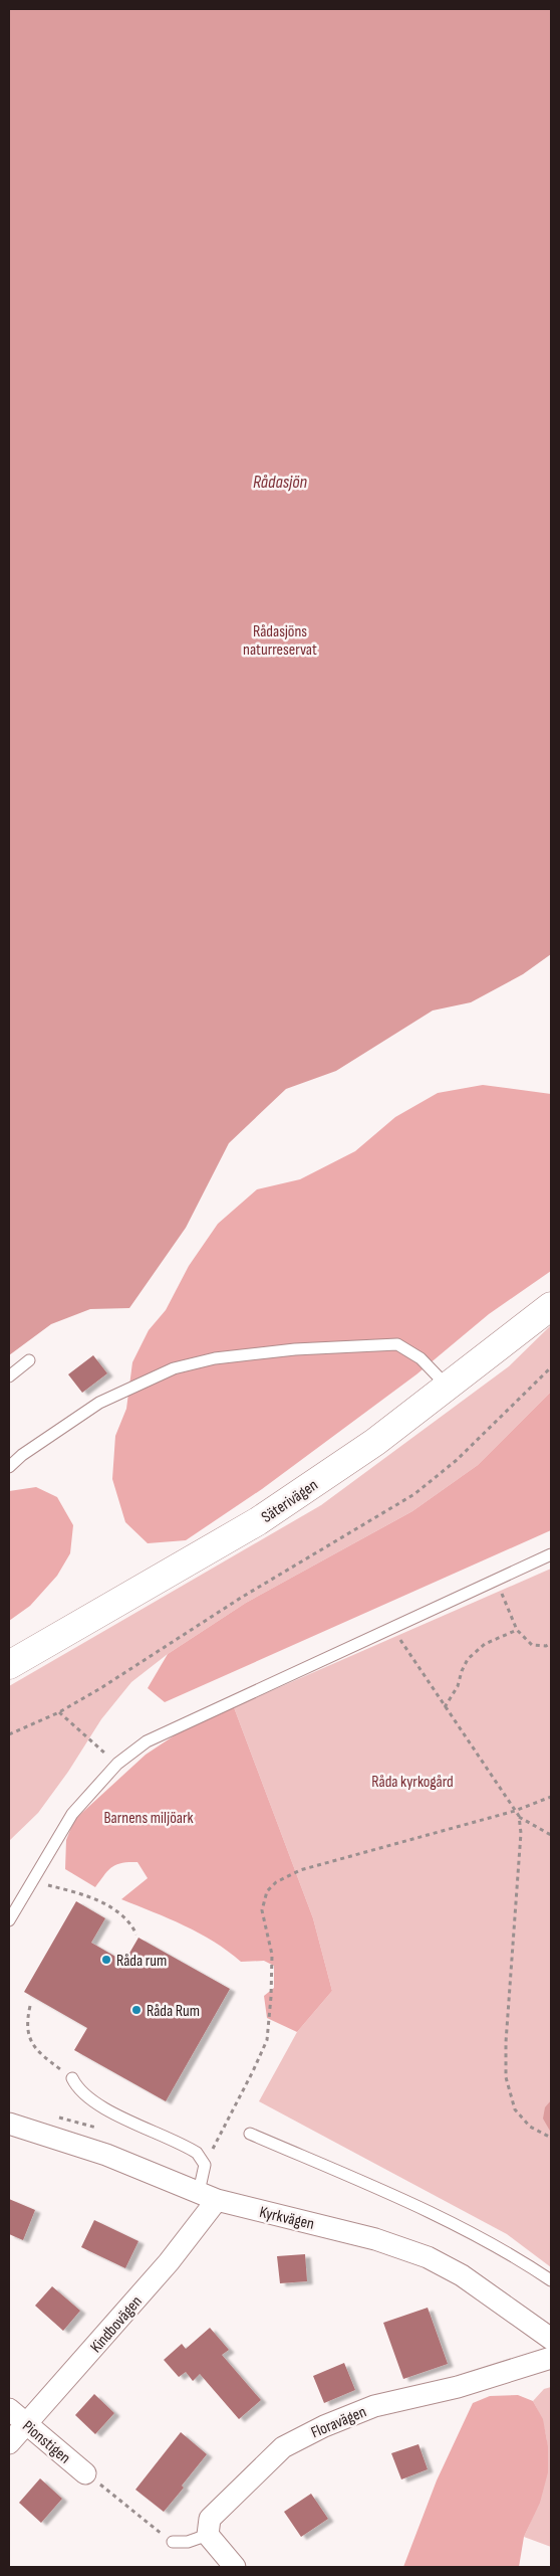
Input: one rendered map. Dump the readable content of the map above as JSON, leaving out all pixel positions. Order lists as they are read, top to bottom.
{
  "streets": {
    "street": [
      "Säterivägen",
      "Kyrkvägen",
      "Kindbovägen",
      "Floravägen",
      "Pionstigen"
    ]
  },
  "crossings": [
    ["Kyrkvägen", "Kindbovägen"],
    ["Kindbovägen", "Pionstigen"]
  ],
  "water": ["Rådasjön"],
  "parks": ["Rådasjöns naturreservat", "Råda kyrkogård", "Barnens miljöark"],
  "places": ["Råda rum", "Råda Rum"]
}
